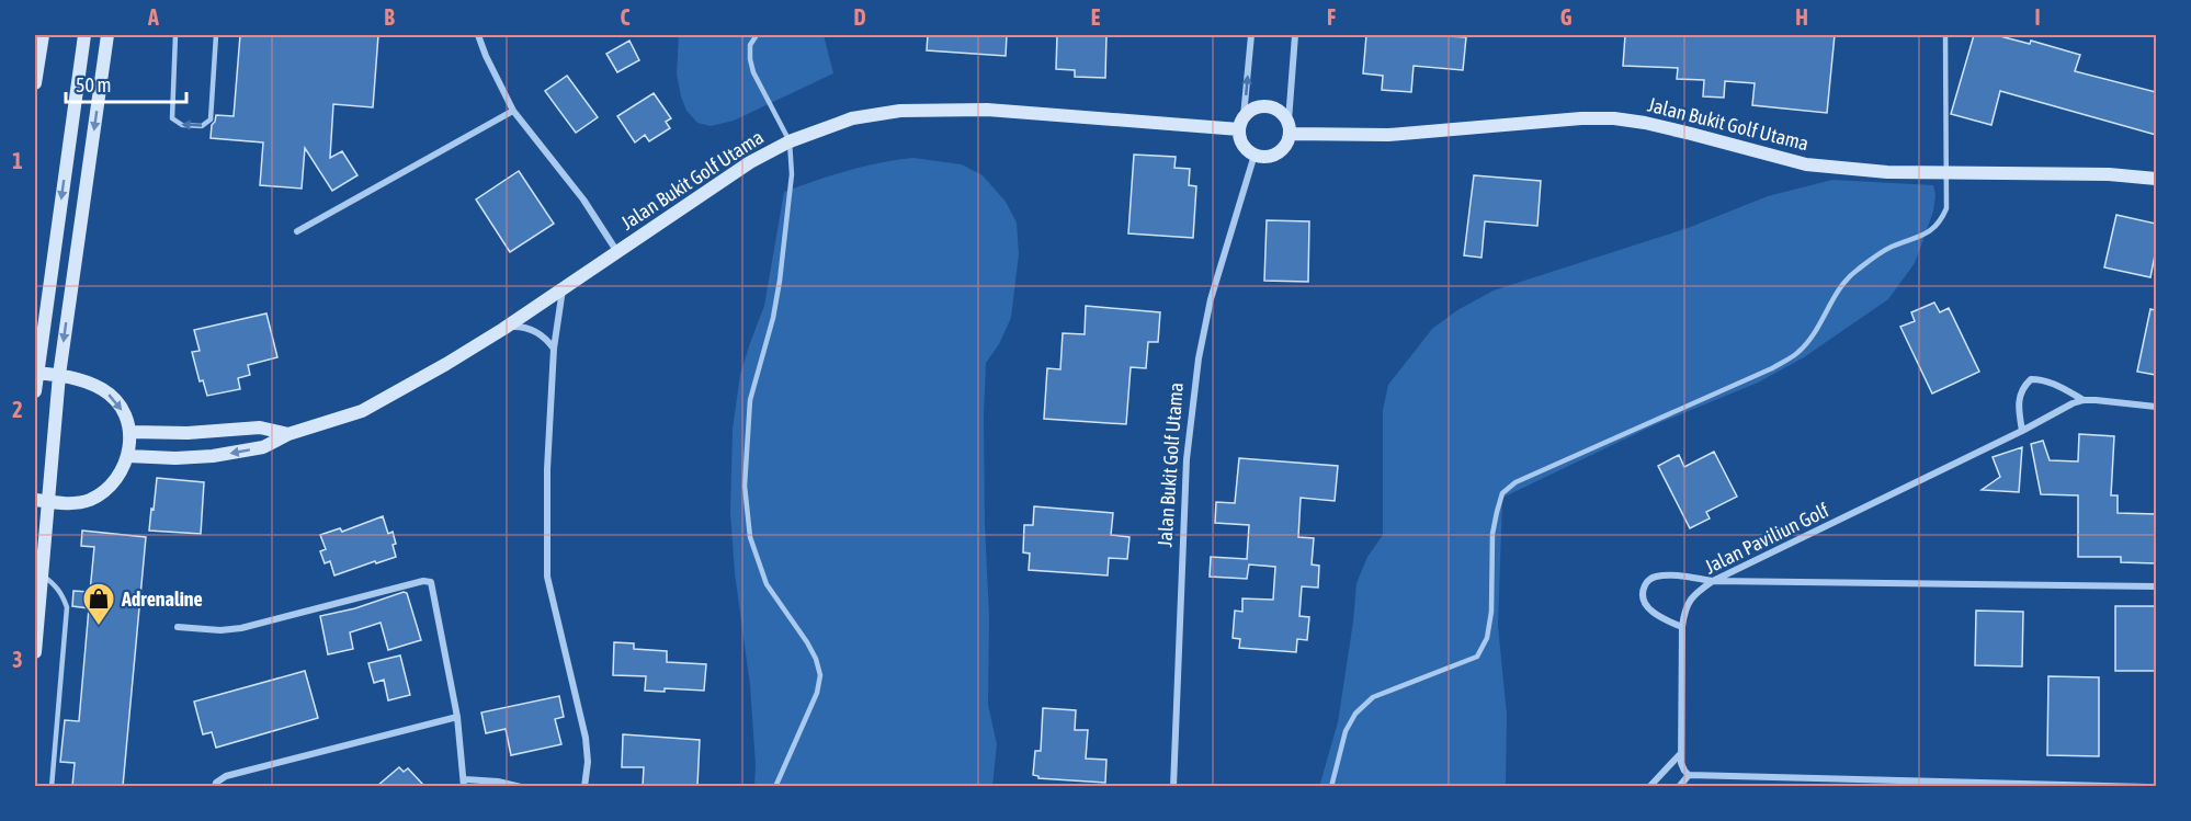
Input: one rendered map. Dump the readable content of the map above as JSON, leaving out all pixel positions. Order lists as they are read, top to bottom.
{
  "streets": {
    "street": ["Jalan Bukit Golf Utama", "Jalan Paviliun Golf"]
  },
  "places": {
    "shop": ["Adrenaline"]
  },
  "scale_bar": "50 m",
  "grid": {
    "columns": [
      "A",
      "B",
      "C",
      "D",
      "E",
      "F",
      "G",
      "H",
      "I"
    ],
    "rows": ["1", "2", "3"]
  }
}
